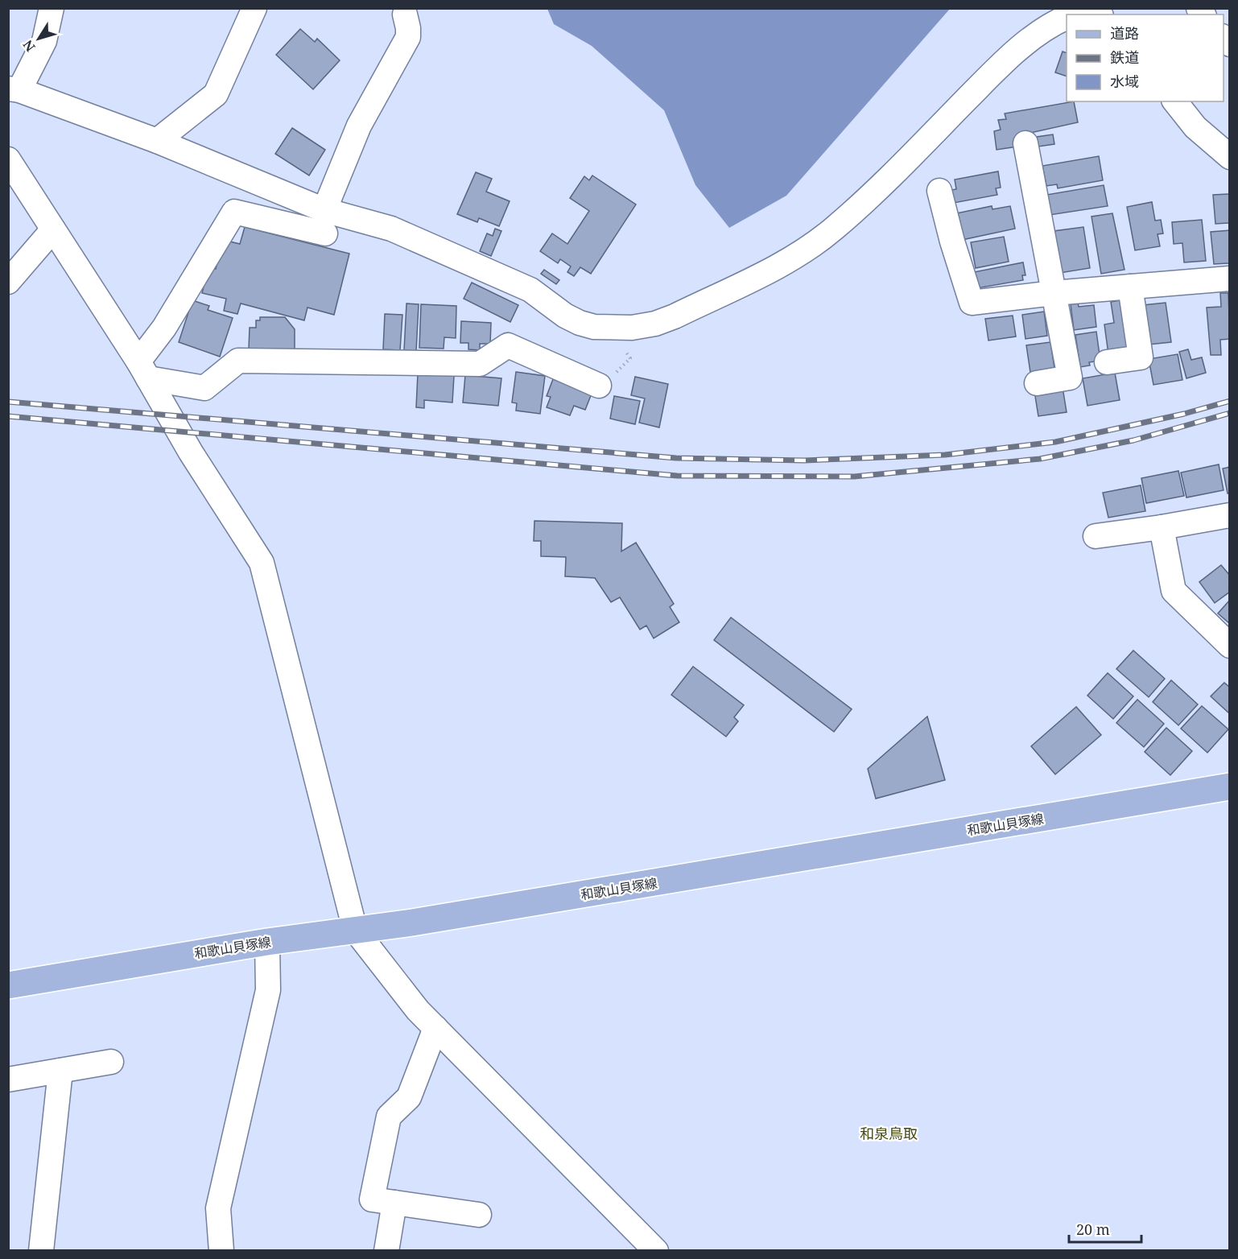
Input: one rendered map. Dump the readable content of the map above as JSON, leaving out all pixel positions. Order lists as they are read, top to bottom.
{
  "streets": {
    "main road": ["和歌山貝塚線"]
  },
  "districts": ["和泉鳥取"],
  "legend": ["道路", "鉄道", "水域"],
  "scale_bar": "20 m",
  "north": "bottom left"
}
